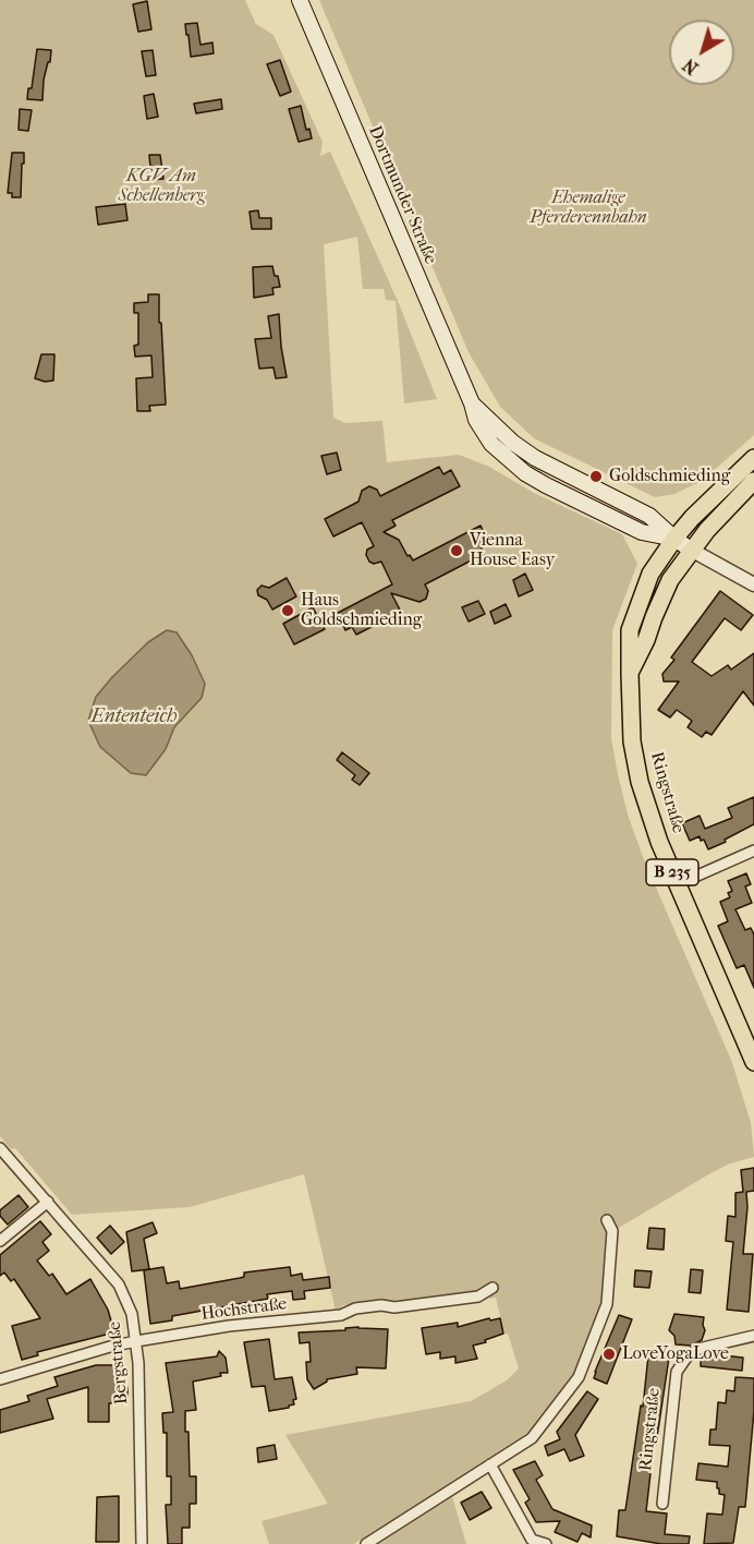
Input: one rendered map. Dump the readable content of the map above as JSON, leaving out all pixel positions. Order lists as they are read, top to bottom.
{
  "streets": {
    "main road": ["Dortmunder Straße", "Ringstraße", "B 235"],
    "street": ["Hochstraße", "Bergstraße"]
  },
  "crossings": [
    ["Dortmunder Straße", "Ringstraße"],
    ["Dortmunder Straße", "B 235"],
    ["Ringstraße", "B 235"],
    ["Hochstraße", "Bergstraße"]
  ],
  "water": ["Ententeich"],
  "parks": ["KGV Am Schellenberg", "Ehemalige Pferderennbahn"],
  "places": [
    "Goldschmieding",
    "Vienna House Easy",
    "Haus Goldschmieding",
    "LoveYogaLove"
  ],
  "north": "bottom left"
}
